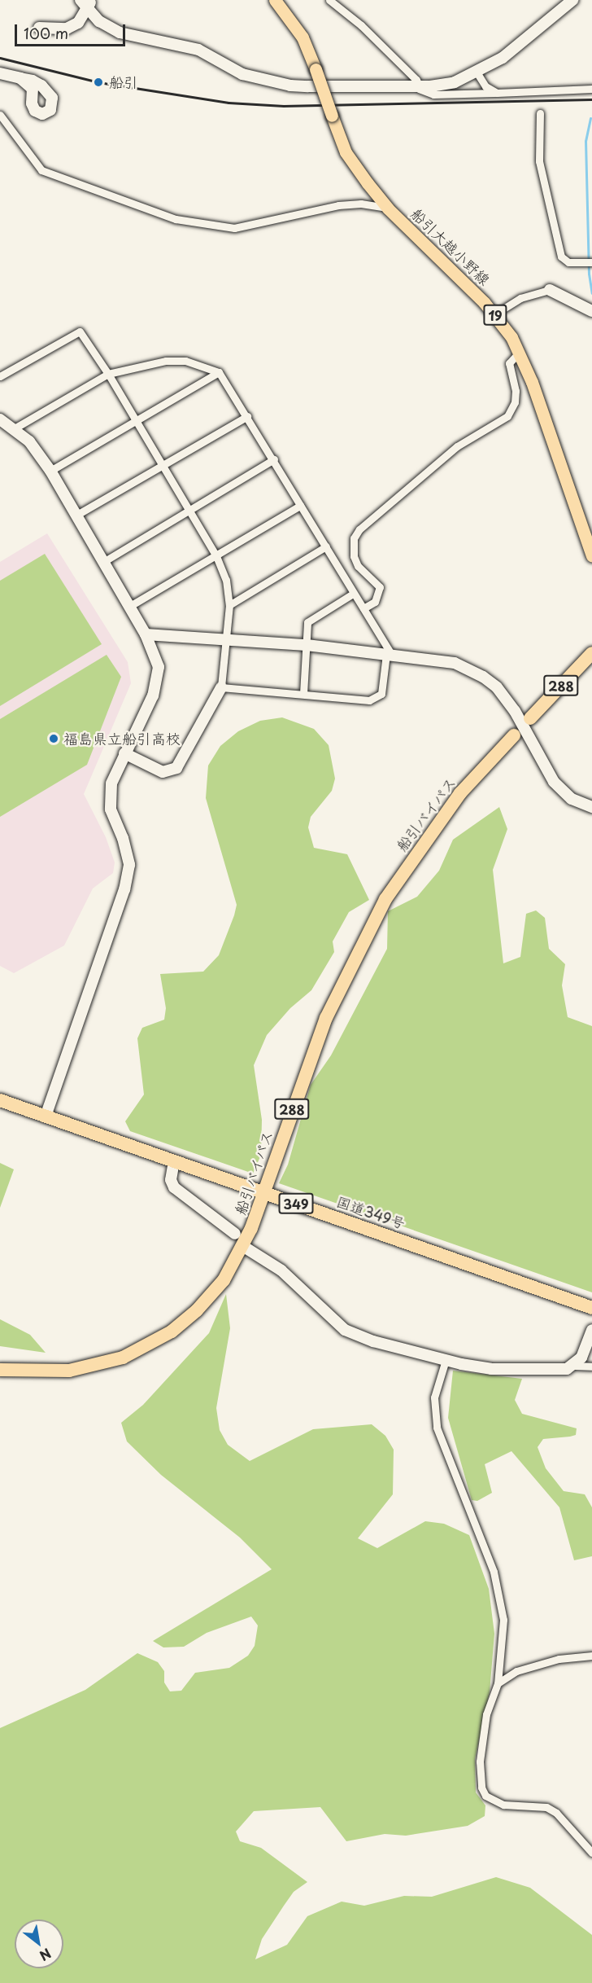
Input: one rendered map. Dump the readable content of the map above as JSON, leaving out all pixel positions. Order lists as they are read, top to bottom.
{
  "streets": {
    "highway": [
      "288",
      "船引バイパス",
      "349",
      "国道349号"
    ],
    "main road": ["船引大越小野線", "19"]
  },
  "crossings": [
    ["船引バイパス", "国道349号"]
  ],
  "places": ["船引", "福島県立船引高校"],
  "scale_bar": "100 m",
  "north": "bottom right"
}
